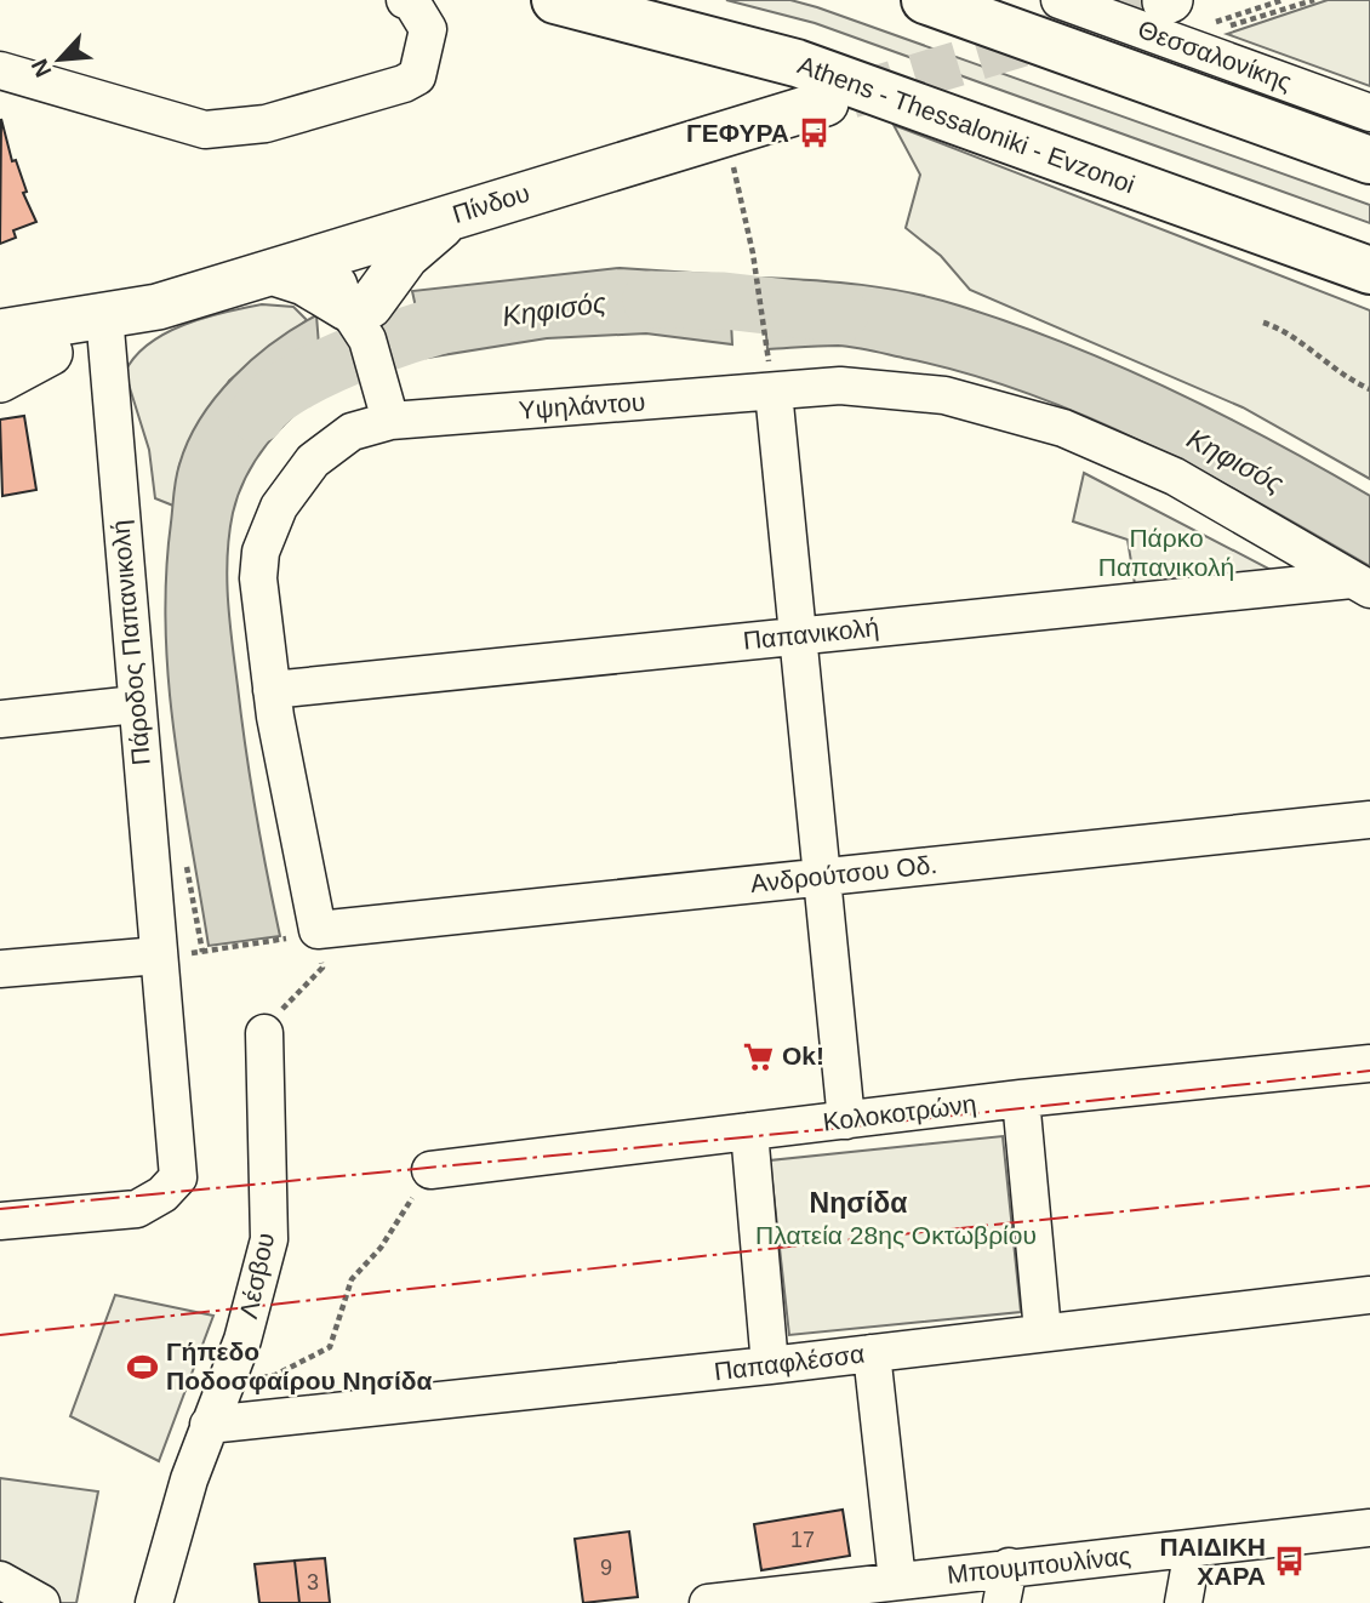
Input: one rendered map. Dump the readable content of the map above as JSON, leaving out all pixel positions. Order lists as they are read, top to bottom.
{
  "streets": {
    "highway": ["Athens - Thessaloniki - Evzonoi"],
    "main road": ["Πίνδου"],
    "street": [
      "Θεσσαλονίκης",
      "Υψηλάντου",
      "Παπανικολή",
      "Πάροδος Παπανικολή",
      "Ανδρούτσου Οδ.",
      "Κολοκοτρώνη",
      "Λέσβου",
      "Παπαφλέσσα",
      "Μπουμπουλίνας"
    ]
  },
  "crossings": [
    ["Υψηλάντου", "Παπανικολή"],
    ["Λέσβου", "Παπαφλέσσα"]
  ],
  "districts": ["Νησίδα"],
  "water": ["Κηφισός"],
  "parks": ["Πάρκο Παπανικολή", "Πλατεία 28ης Οκτωβρίου"],
  "places": {
    "bus stop": ["ΓΕΦΥΡΑ", "ΠΑΙΔΙΚΗ ΧΑΡΑ"],
    "supermarket": ["Ok!"],
    "sports": ["Γήπεδο Ποδοσφαίρου Νησίδα"]
  },
  "house_numbers": ["17", "9", "3"],
  "north": "bottom left"
}
